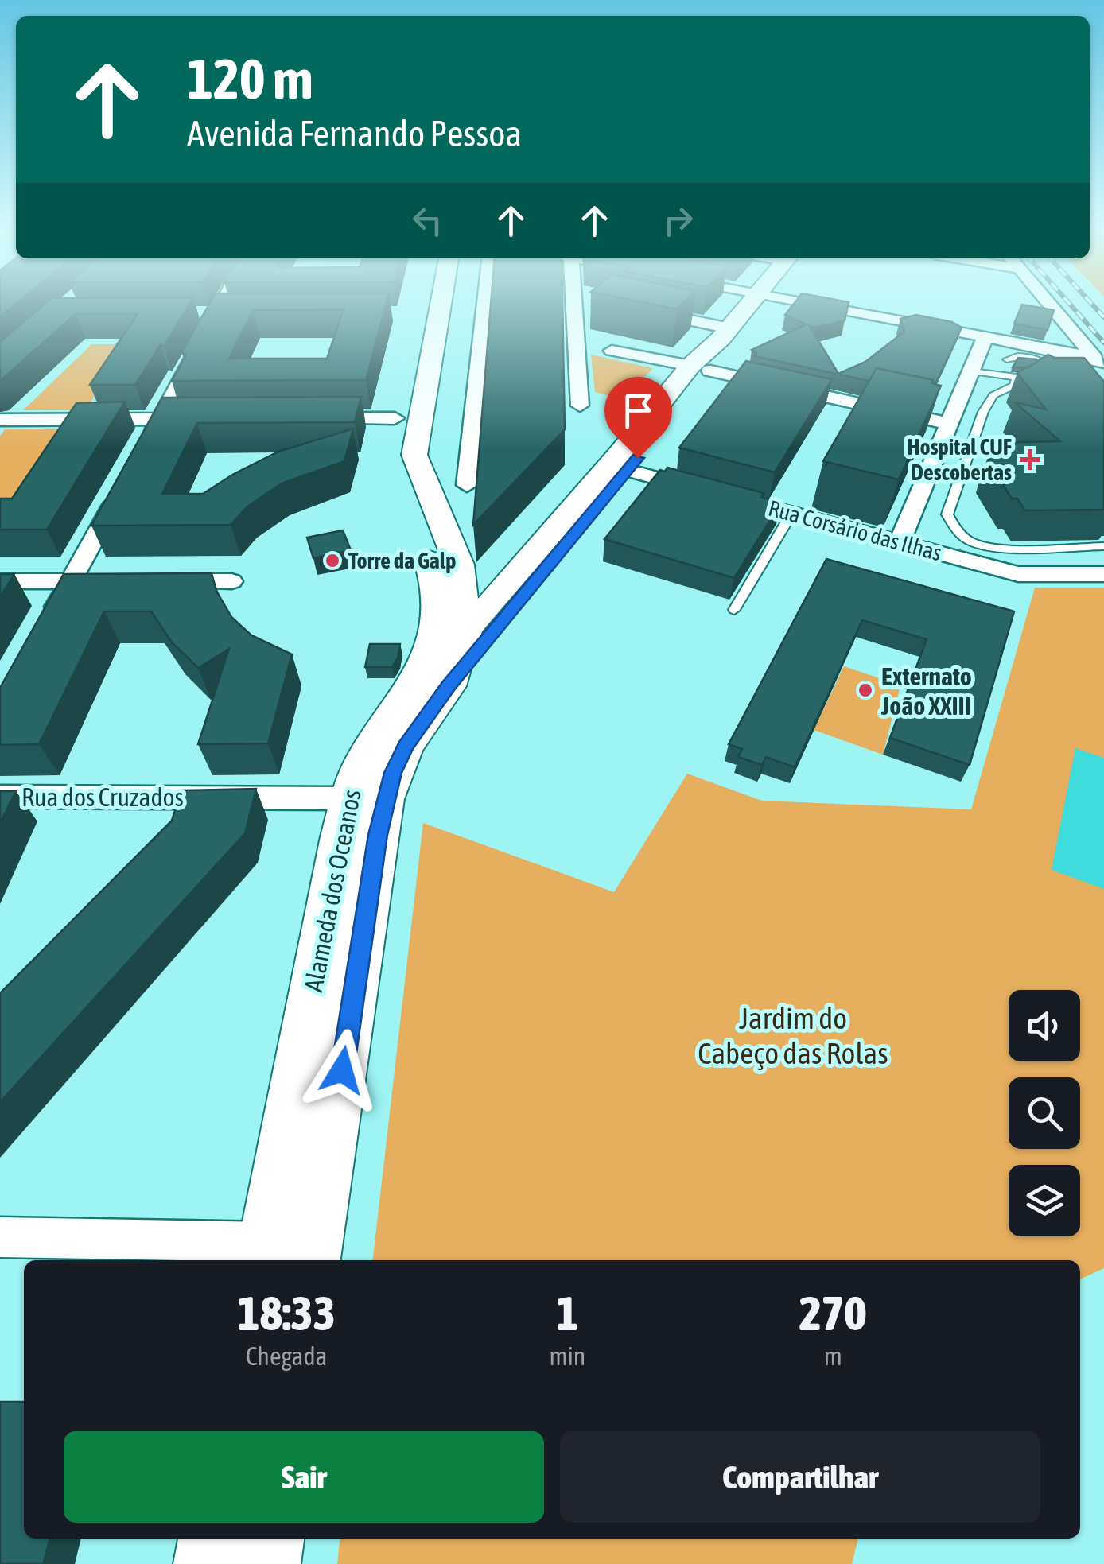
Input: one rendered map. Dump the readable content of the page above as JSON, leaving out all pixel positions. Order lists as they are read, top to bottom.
{
  "streets": {
    "main road": ["Alameda dos Oceanos"],
    "street": ["Rua Corsário das Ilhas", "Rua dos Cruzados"]
  },
  "crossings": [
    ["Rua dos Cruzados", "Alameda dos Oceanos"]
  ],
  "parks": ["Jardim do Cabeço das Rolas"],
  "places": {
    "health": ["Hospital CUF Descobertas"],
    "other": ["Torre da Galp", "Externato João XXIII"]
  },
  "page": {
    "turn": ["120 m", "Avenida Fernando Pessoa"],
    "eta": [
      "18:33",
      "Chegada",
      "1",
      "min",
      "270",
      "m"
    ],
    "buttons": ["Sair", "Compartilhar"]
  }
}
